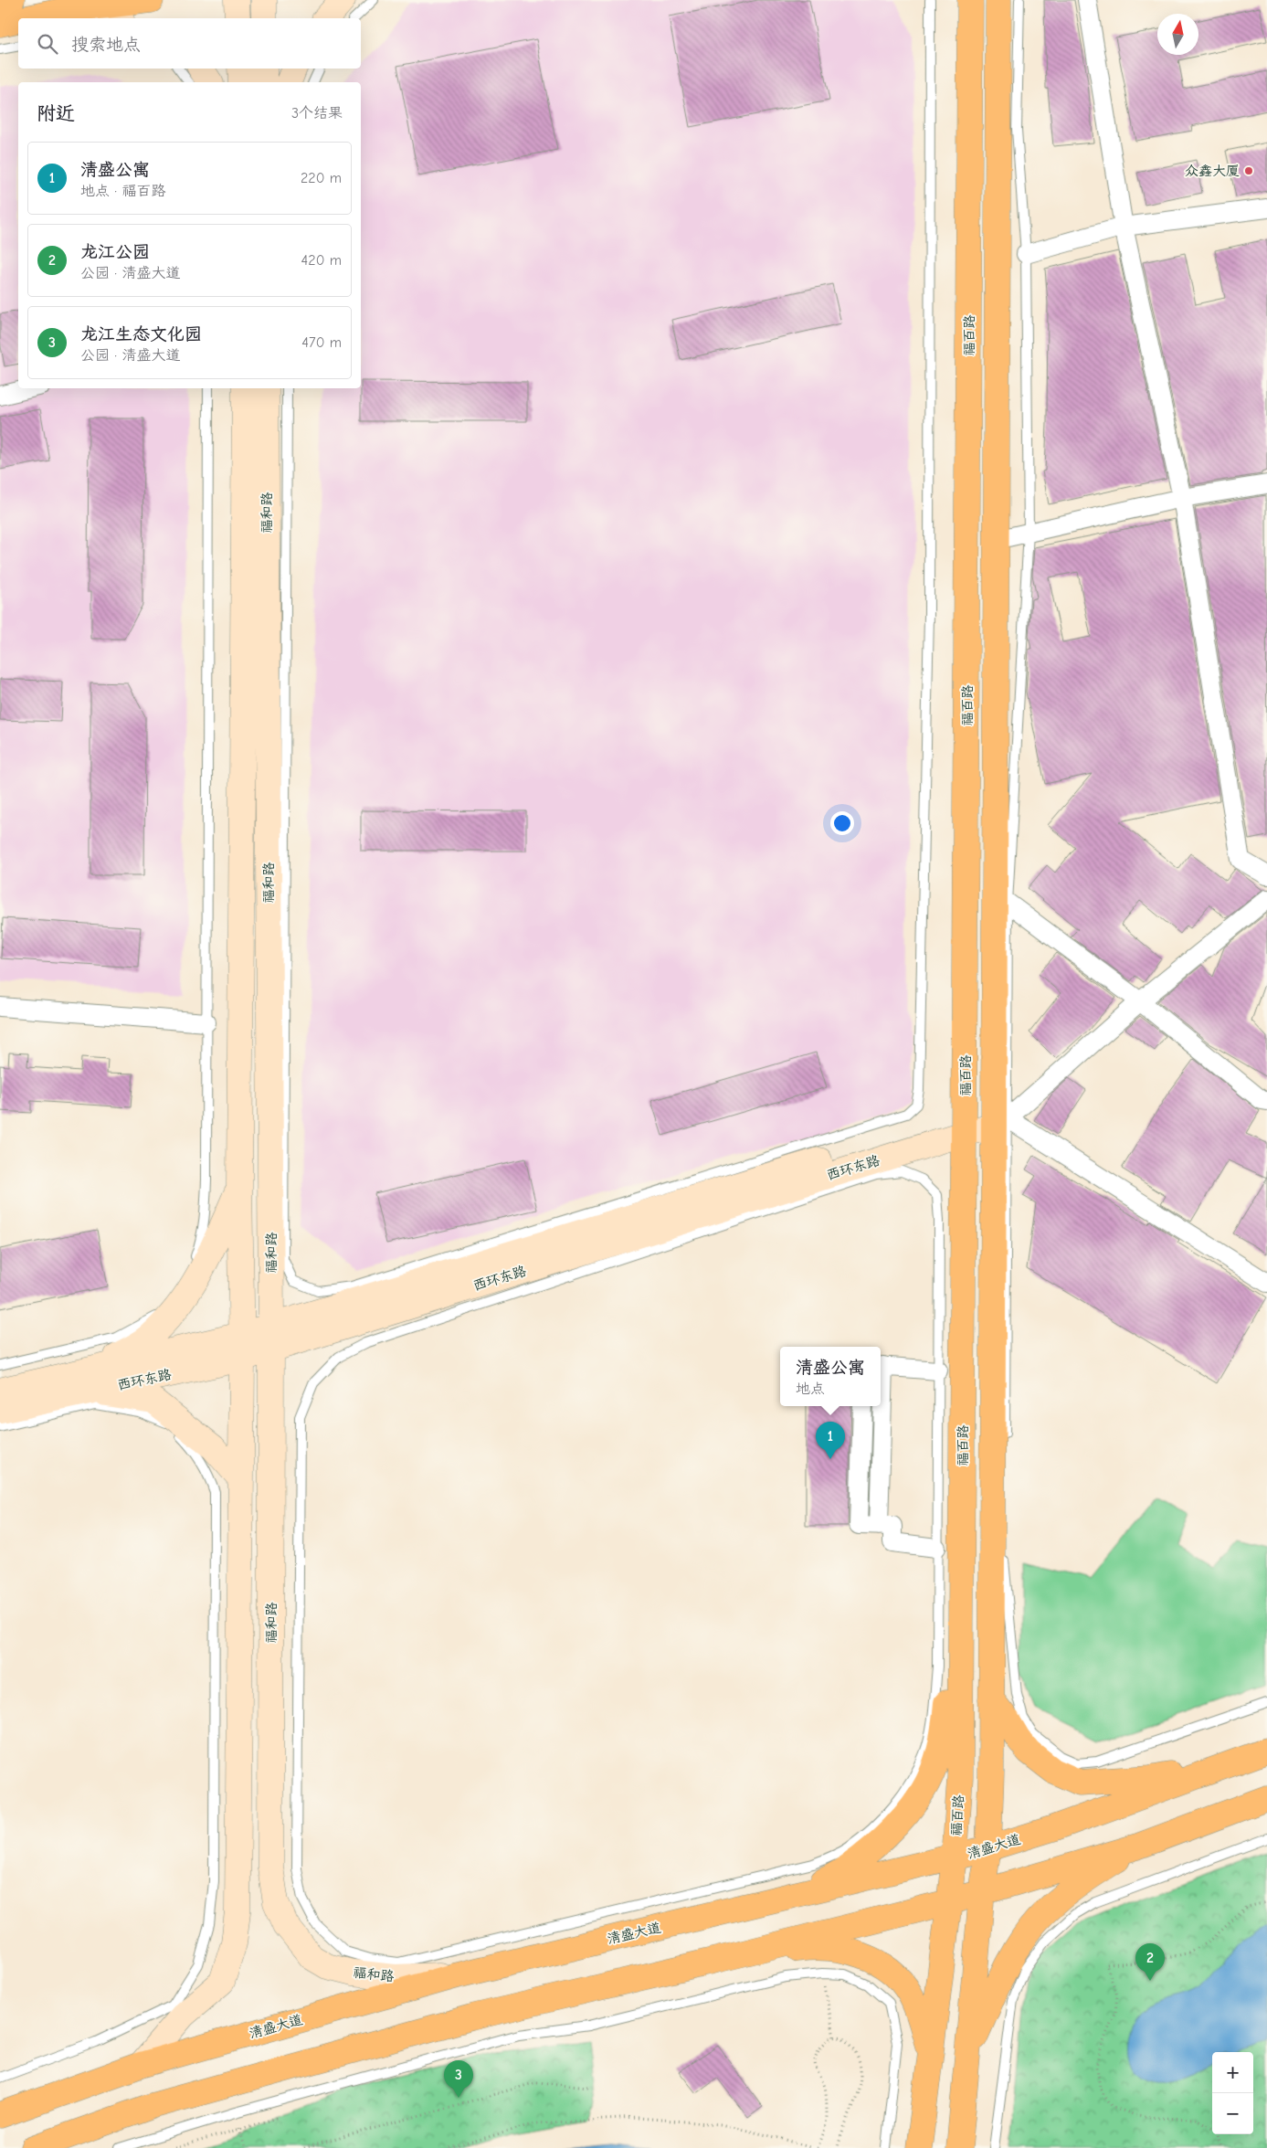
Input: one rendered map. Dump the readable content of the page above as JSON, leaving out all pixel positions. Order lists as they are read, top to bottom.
{
  "streets": {
    "main road": ["福百路", "清盛大道"],
    "street": ["福和路", "西环东路"]
  },
  "crossings": [
    ["福百路", "西环东路"],
    ["福百路", "清盛大道"],
    ["福和路", "西环东路"],
    ["福和路", "清盛大道"]
  ],
  "places": ["众鑫大厦"],
  "north": "top",
  "page": {
    "search": "搜索地点",
    "heading": ["附近", "3个结果"],
    "list": [
      {
        "mark": "1",
        "name": "清盛公寓",
        "note": "地点 · 福百路",
        "value": "220 m"
      },
      {
        "mark": "2",
        "name": "龙江公园",
        "note": "公园 · 清盛大道",
        "value": "420 m"
      },
      {
        "mark": "3",
        "name": "龙江生态文化园",
        "note": "公园 · 清盛大道",
        "value": "470 m"
      }
    ],
    "popup": ["清盛公寓", "地点"],
    "pins": ["1", "2", "3"],
    "map_buttons": ["+", "−"]
  }
}
